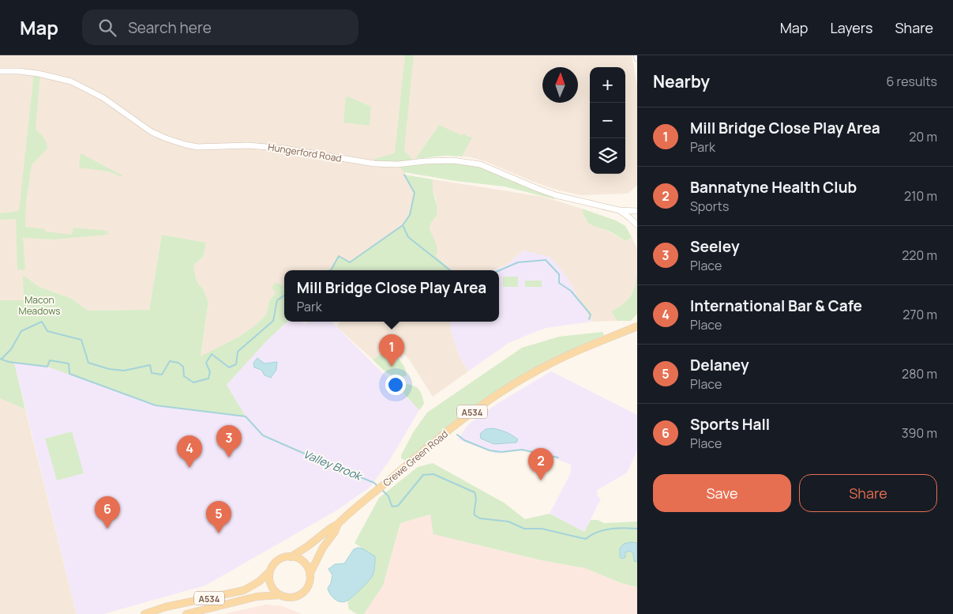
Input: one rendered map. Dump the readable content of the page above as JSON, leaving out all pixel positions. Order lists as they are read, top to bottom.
{
  "streets": {
    "main road": ["A534", "Crewe Green Road"],
    "street": ["Hungerford Road"]
  },
  "crossings": [
    ["A534", "Crewe Green Road"]
  ],
  "water": ["Valley Brook"],
  "parks": ["Macon Meadows"],
  "north": "top",
  "page": {
    "header": "Map",
    "search": "Search here",
    "nav": ["Map", "Layers", "Share"],
    "heading": ["Nearby", "6 results"],
    "map_buttons": ["+", "−"],
    "list": [
      {
        "mark": "1",
        "name": "Mill Bridge Close Play Area",
        "note": "Park",
        "value": "20 m"
      },
      {
        "mark": "2",
        "name": "Bannatyne Health Club",
        "note": "Sports",
        "value": "210 m"
      },
      {
        "mark": "3",
        "name": "Seeley",
        "note": "Place",
        "value": "220 m"
      },
      {
        "mark": "4",
        "name": "International Bar & Cafe",
        "note": "Place",
        "value": "270 m"
      },
      {
        "mark": "5",
        "name": "Delaney",
        "note": "Place",
        "value": "280 m"
      },
      {
        "mark": "6",
        "name": "Sports Hall",
        "note": "Place",
        "value": "390 m"
      }
    ],
    "popup": ["Mill Bridge Close Play Area", "Park"],
    "pins": [
      "1",
      "3",
      "4",
      "2",
      "6",
      "5"
    ],
    "buttons": ["Save", "Share"]
  }
}
